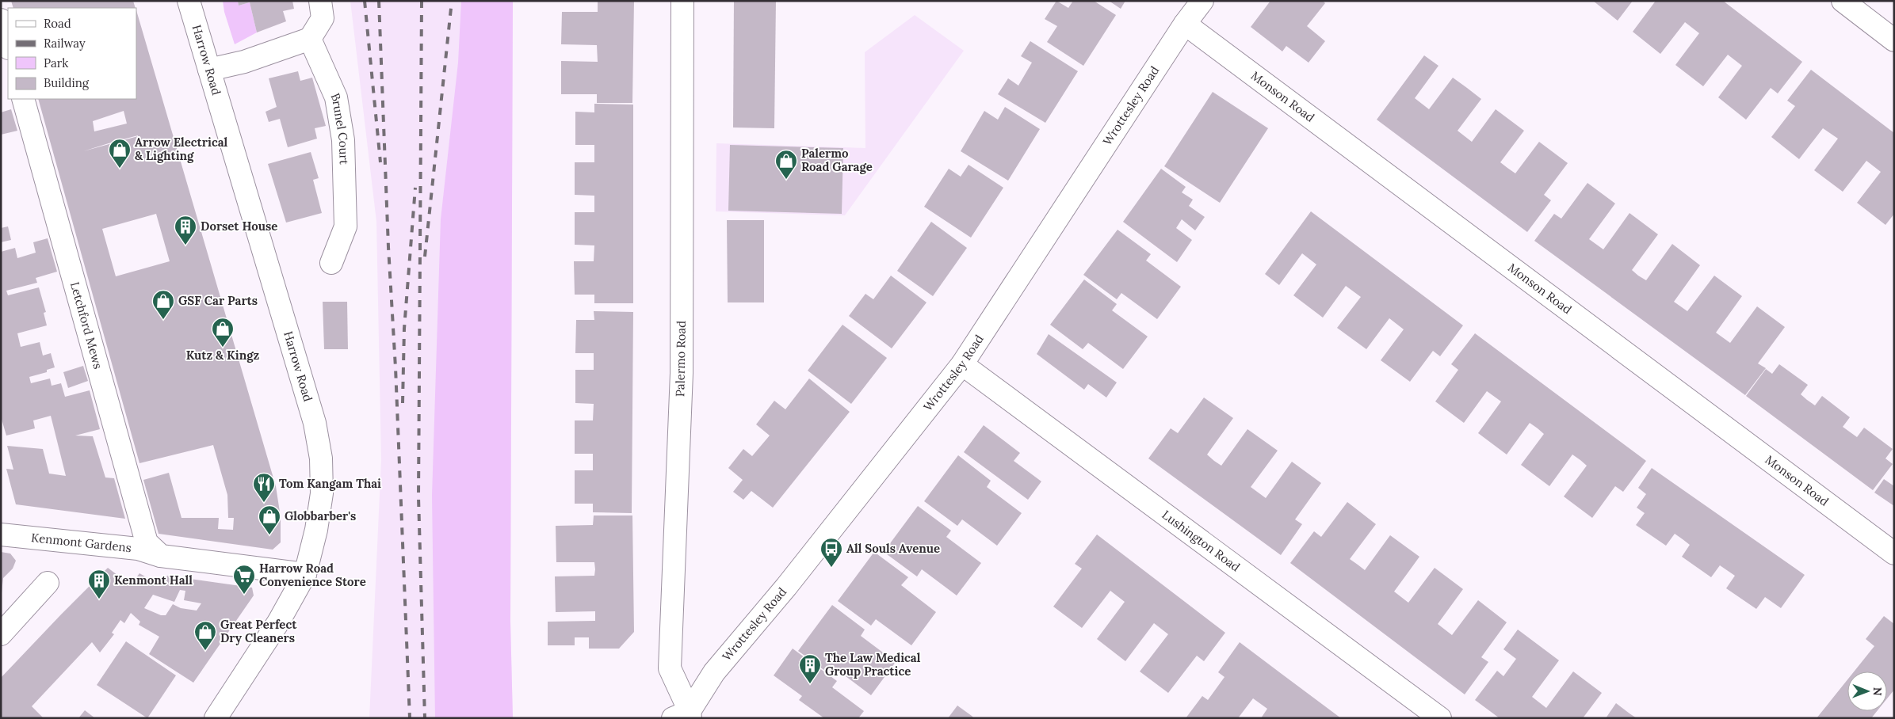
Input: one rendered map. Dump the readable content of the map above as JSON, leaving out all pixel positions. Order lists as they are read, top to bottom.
{
  "streets": {
    "street": [
      "Harrow Road",
      "Monson Road",
      "Wrottesley Road",
      "Brunel Court",
      "Letchford Mews",
      "Palermo Road",
      "Lushington Road",
      "Kenmont Gardens"
    ]
  },
  "crossings": [
    ["Harrow Road", "Kenmont Gardens"],
    ["Monson Road", "Wrottesley Road"],
    ["Wrottesley Road", "Palermo Road"],
    ["Wrottesley Road", "Lushington Road"],
    ["Letchford Mews", "Kenmont Gardens"]
  ],
  "places": {
    "shop": [
      "Arrow Electrical & Lighting",
      "Palermo Road Garage",
      "GSF Car Parts",
      "Kutz & Kingz",
      "Globbarber's",
      "Great Perfect Dry Cleaners"
    ],
    "building": ["Dorset House", "Kenmont Hall", "The Law Medical Group Practice"],
    "restaurant": ["Tom Kangam Thai"],
    "bus stop": ["All Souls Avenue"],
    "supermarket": ["Harrow Road Convenience Store"]
  },
  "legend": [
    "Road",
    "Railway",
    "Park",
    "Building"
  ],
  "north": "right"
}
